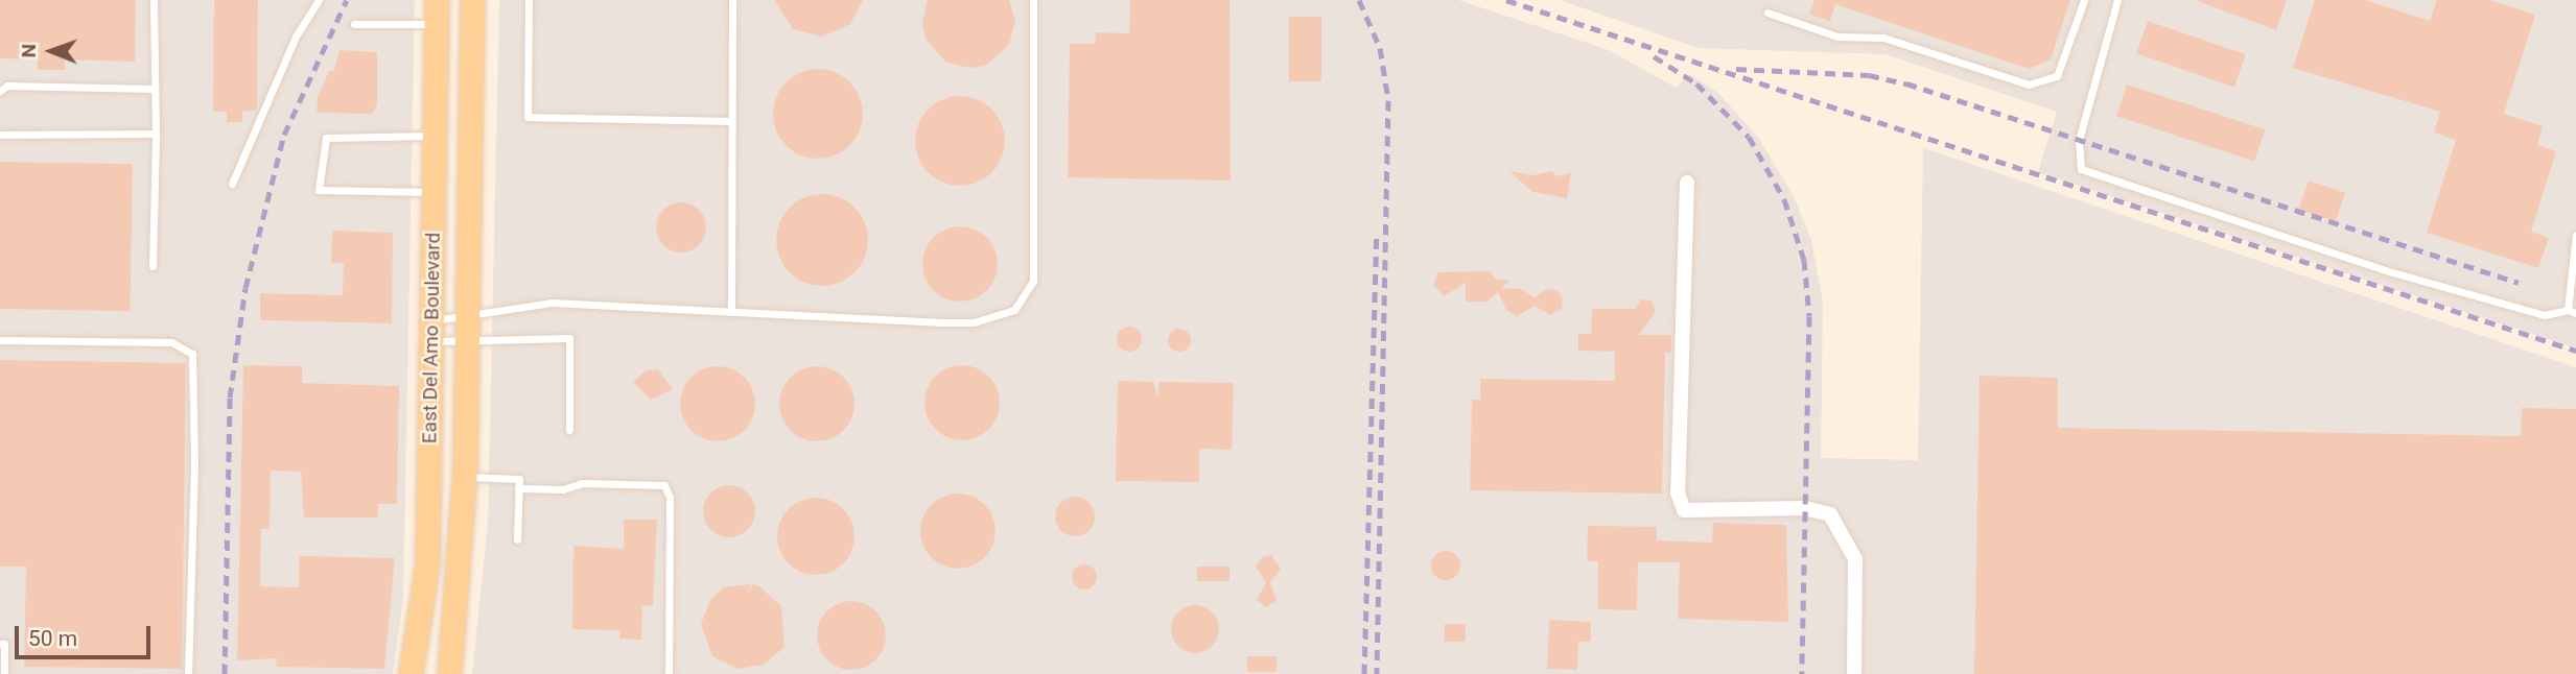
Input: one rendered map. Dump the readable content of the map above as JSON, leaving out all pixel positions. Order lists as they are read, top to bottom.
{
  "streets": {
    "main road": ["East Del Amo Boulevard"]
  },
  "scale_bar": "50 m",
  "north": "left"
}
